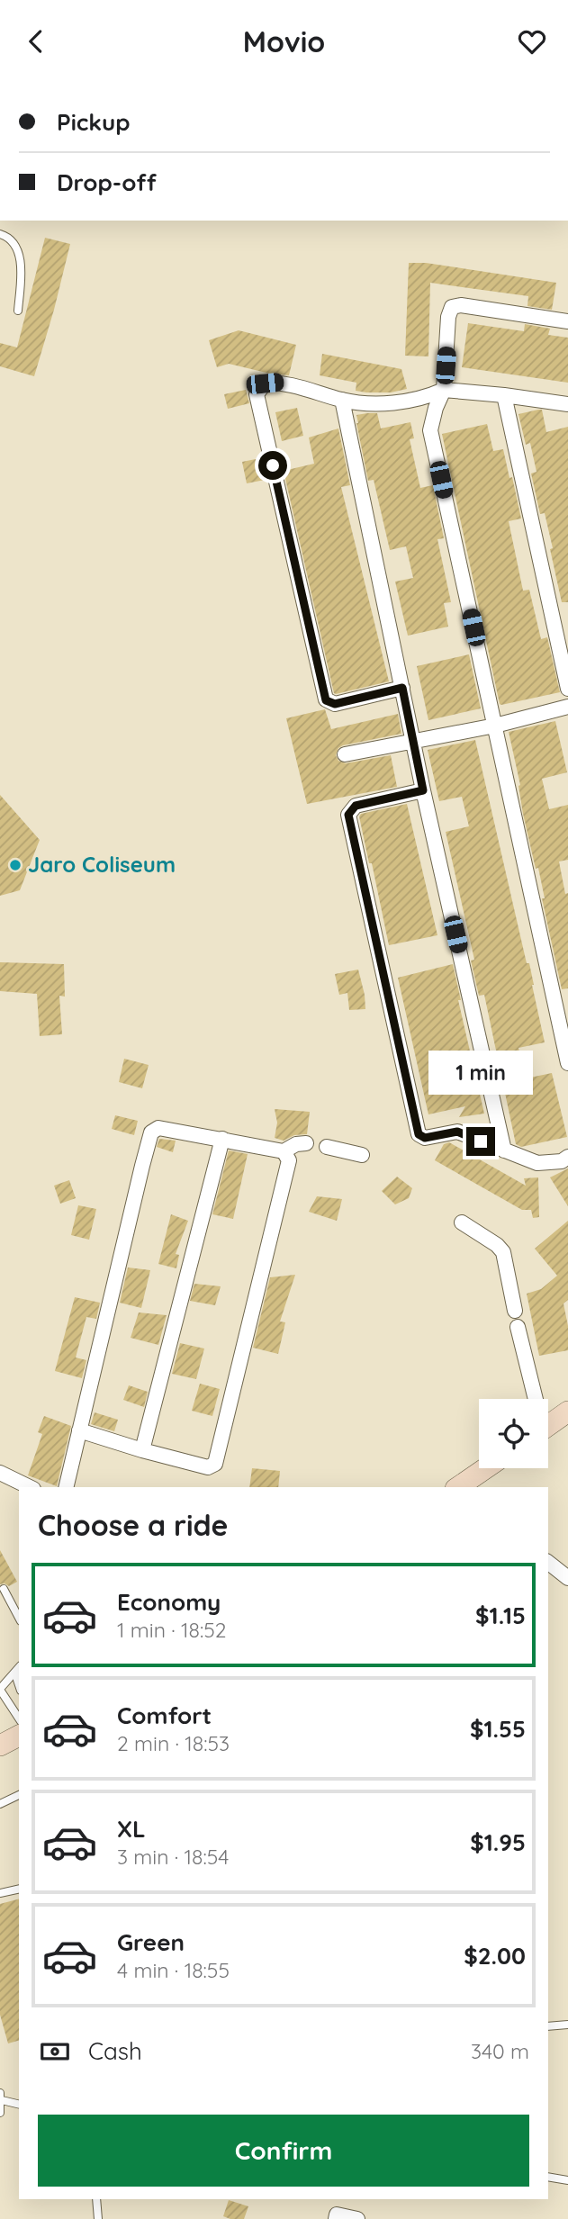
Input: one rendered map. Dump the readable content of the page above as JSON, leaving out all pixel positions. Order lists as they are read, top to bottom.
{
  "places": ["Jaro Coliseum"],
  "page": {
    "header": "Movio",
    "banner": ["Pickup", "Drop-off"],
    "bubble": "1 min",
    "heading": "Choose a ride",
    "list": [
      {
        "name": "Economy",
        "note": "1 min · 18:52",
        "value": "$1.15"
      },
      {
        "name": "Comfort",
        "note": "2 min · 18:53",
        "value": "$1.55"
      },
      {
        "name": "XL",
        "note": "3 min · 18:54",
        "value": "$1.95"
      },
      {
        "name": "Green",
        "note": "4 min · 18:55",
        "value": "$2.00"
      }
    ],
    "pay": ["Cash", "340 m"],
    "buttons": "Confirm"
  }
}
